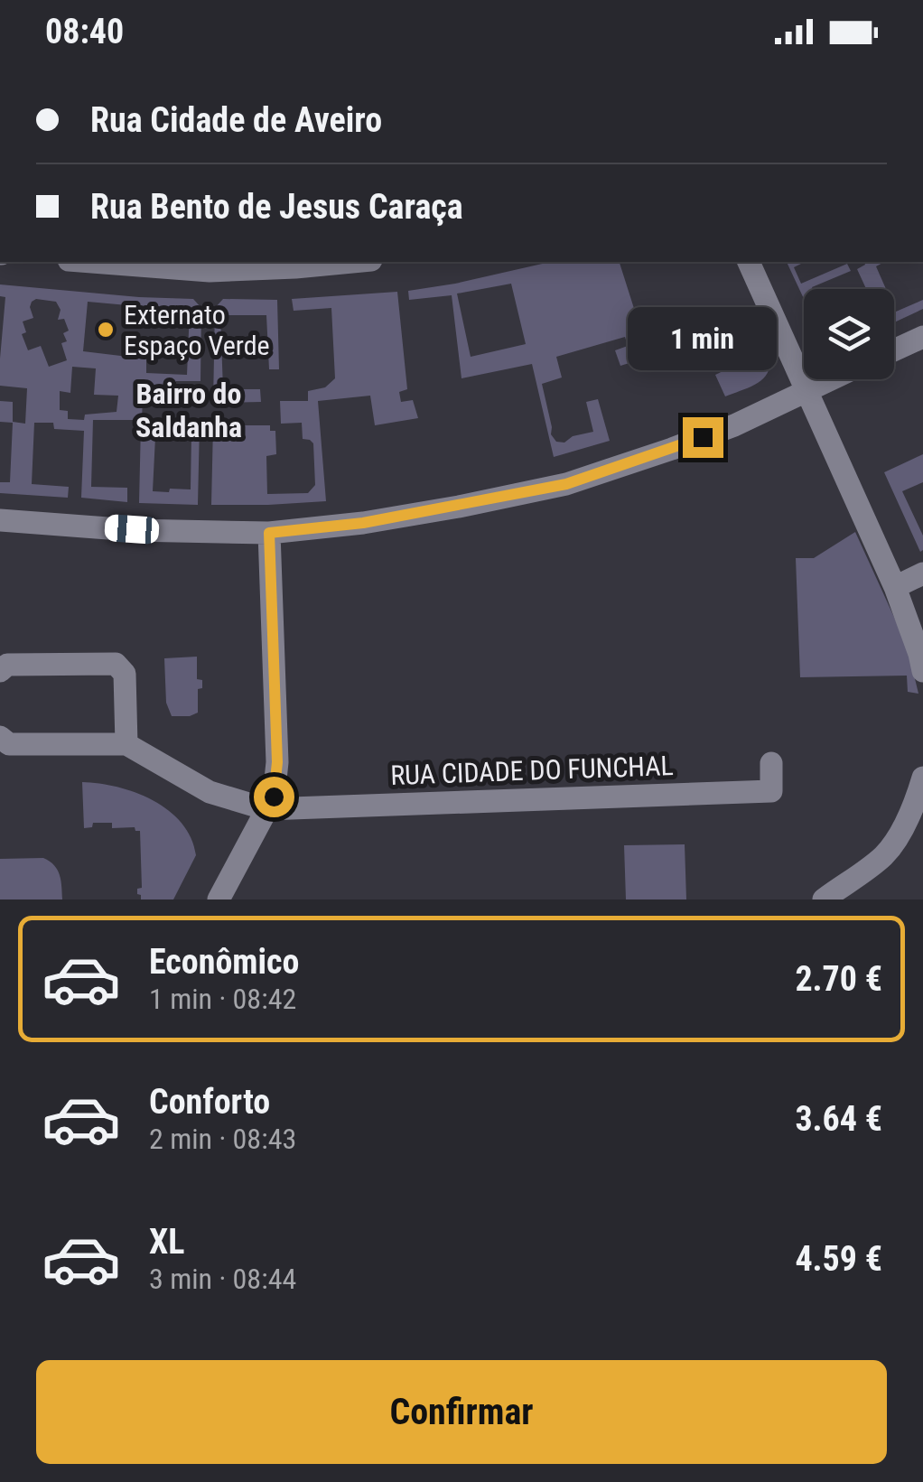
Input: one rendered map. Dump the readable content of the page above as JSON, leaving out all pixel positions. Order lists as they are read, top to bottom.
{
  "streets": {
    "street": ["RUA CIDADE DO FUNCHAL"]
  },
  "districts": ["Bairro do Saldanha"],
  "places": ["Externato Espaço Verde"],
  "page": {
    "status": "08:40",
    "banner": ["Rua Cidade de Aveiro", "Rua Bento de Jesus Caraça"],
    "bubble": "1 min",
    "list": [
      {
        "name": "Econômico",
        "note": "1 min · 08:42",
        "value": "2.70 €"
      },
      {
        "name": "Conforto",
        "note": "2 min · 08:43",
        "value": "3.64 €"
      },
      {
        "name": "XL",
        "note": "3 min · 08:44",
        "value": "4.59 €"
      }
    ],
    "buttons": "Confirmar"
  }
}
